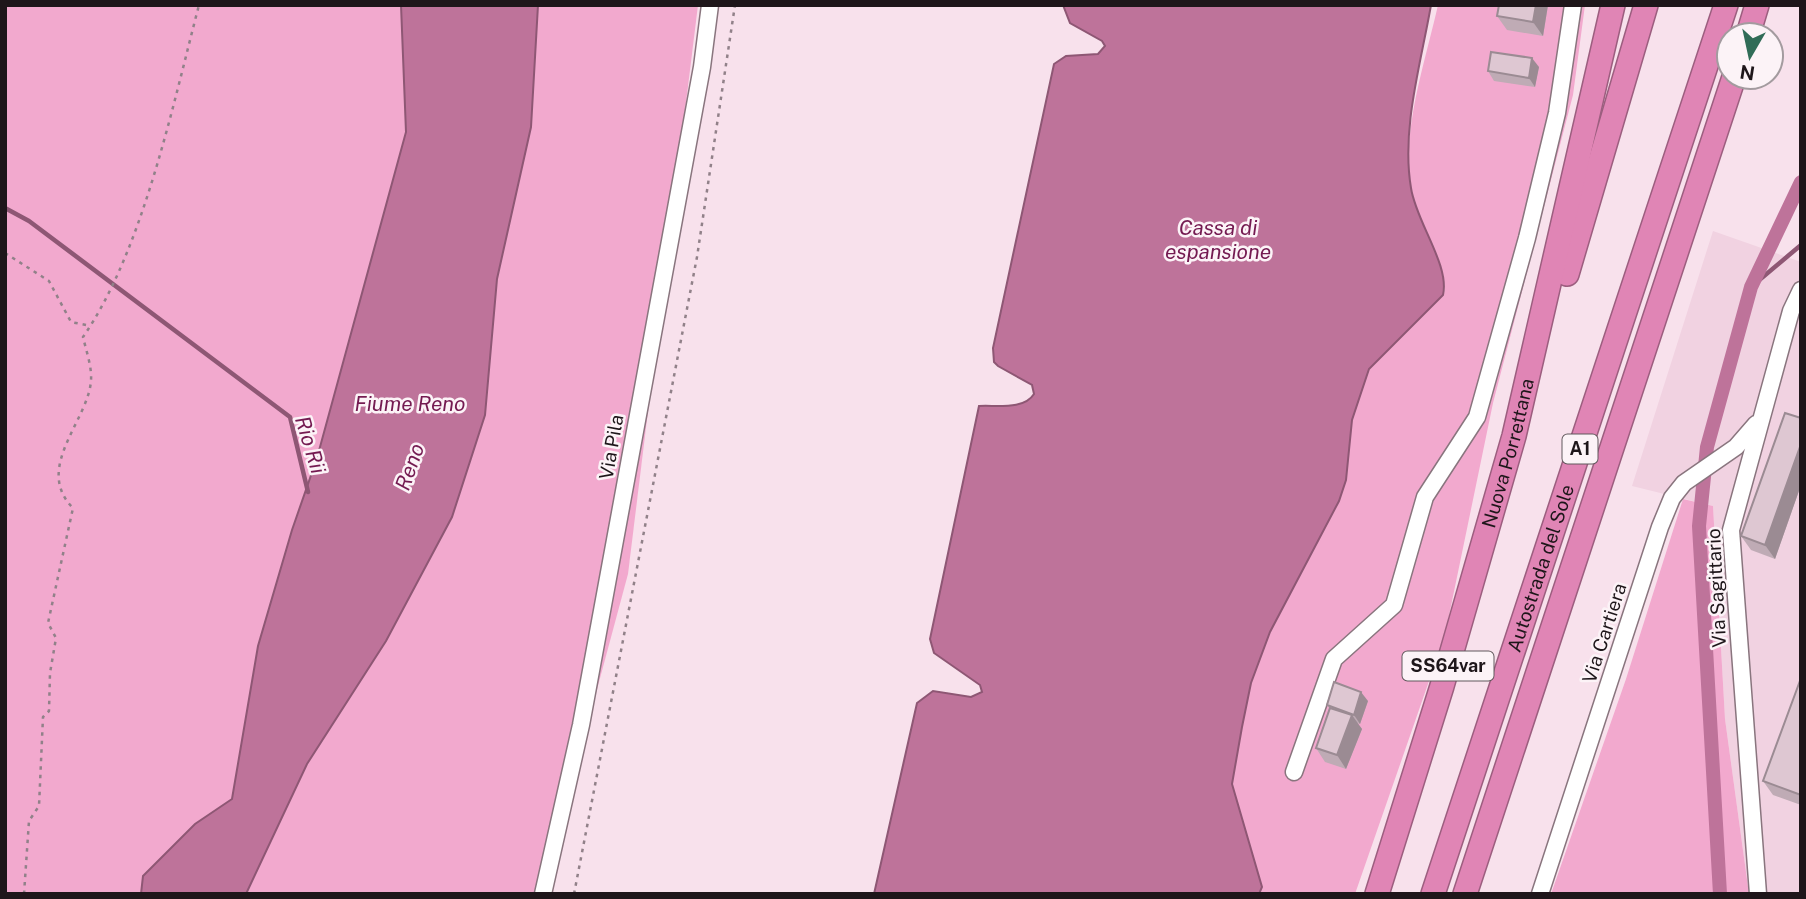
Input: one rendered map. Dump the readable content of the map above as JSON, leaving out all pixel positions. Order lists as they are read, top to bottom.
{
  "streets": {
    "highway": [
      "A1",
      "Nuova Porrettana",
      "Autostrada del Sole",
      "SS64var"
    ],
    "street": ["Via Pila", "Via Sagittario", "Via Cartiera"]
  },
  "crossings": [
    ["Via Sagittario", "Via Cartiera"]
  ],
  "water": [
    "Cassa di espansione",
    "Fiume Reno",
    "Rio Rii",
    "Reno"
  ],
  "north": "bottom"
}
